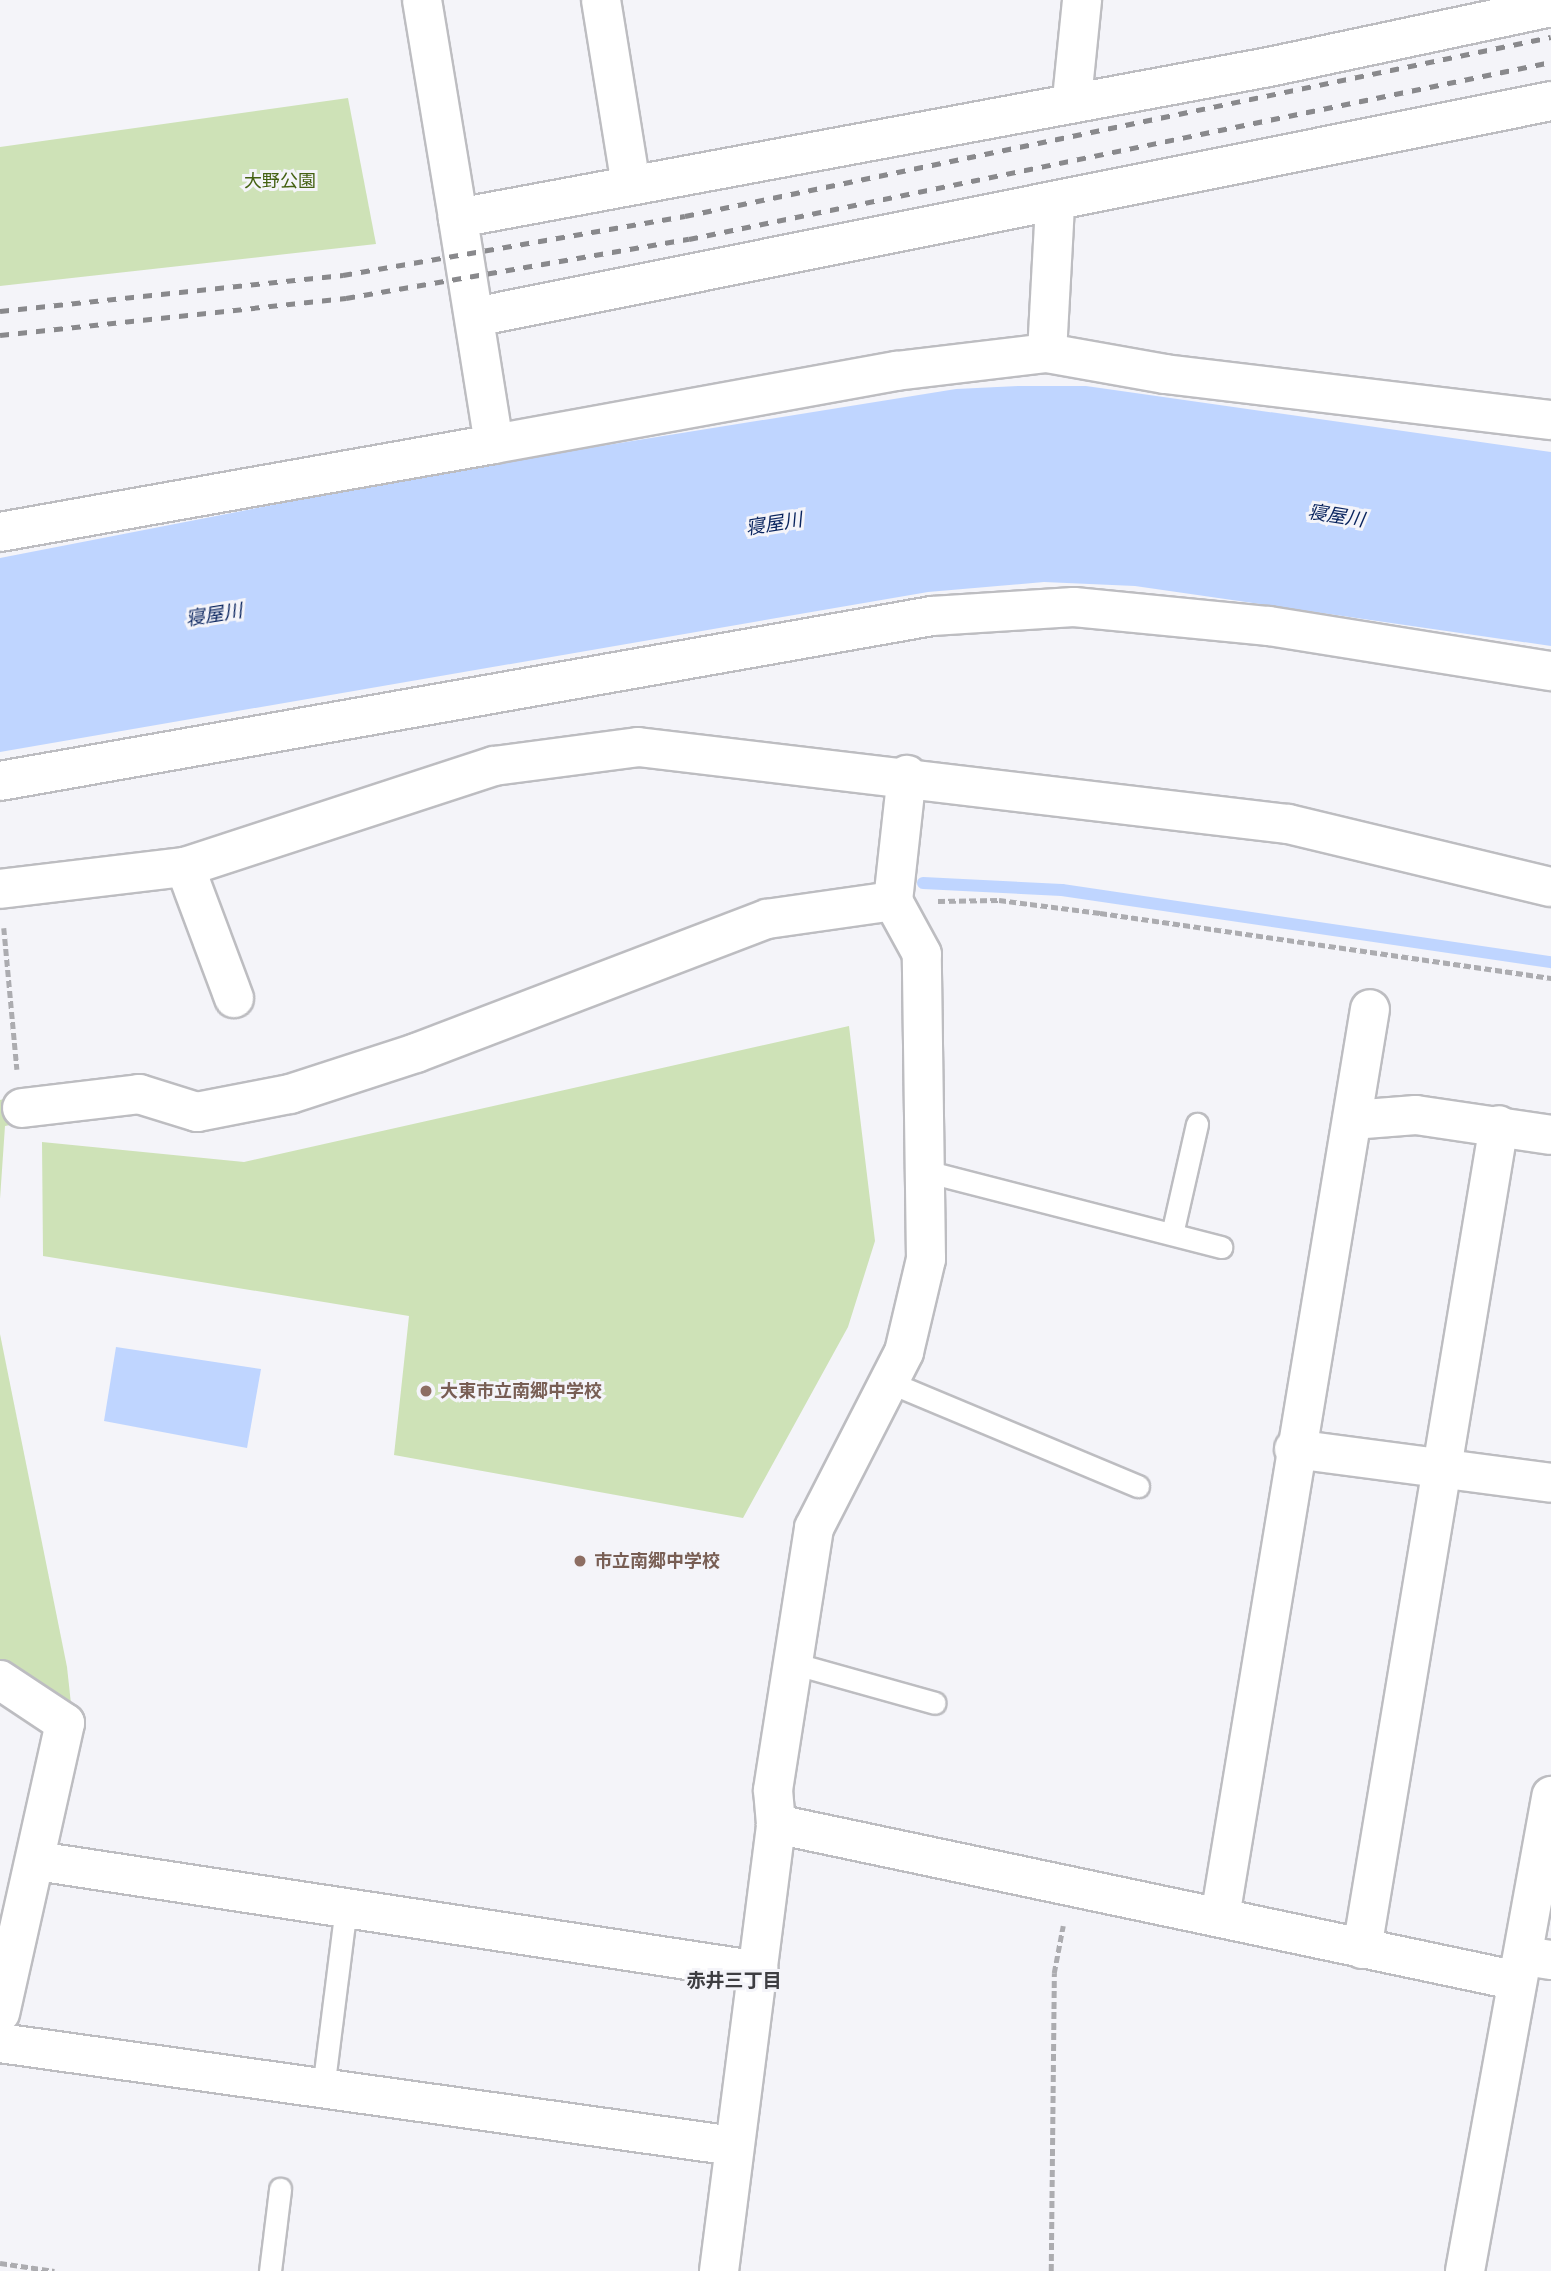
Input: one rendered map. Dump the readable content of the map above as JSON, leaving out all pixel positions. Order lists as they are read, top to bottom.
{
  "districts": ["赤井三丁目"],
  "water": ["寝屋川"],
  "parks": ["大野公園"],
  "places": ["大東市立南郷中学校", "市立南郷中学校"]
}
